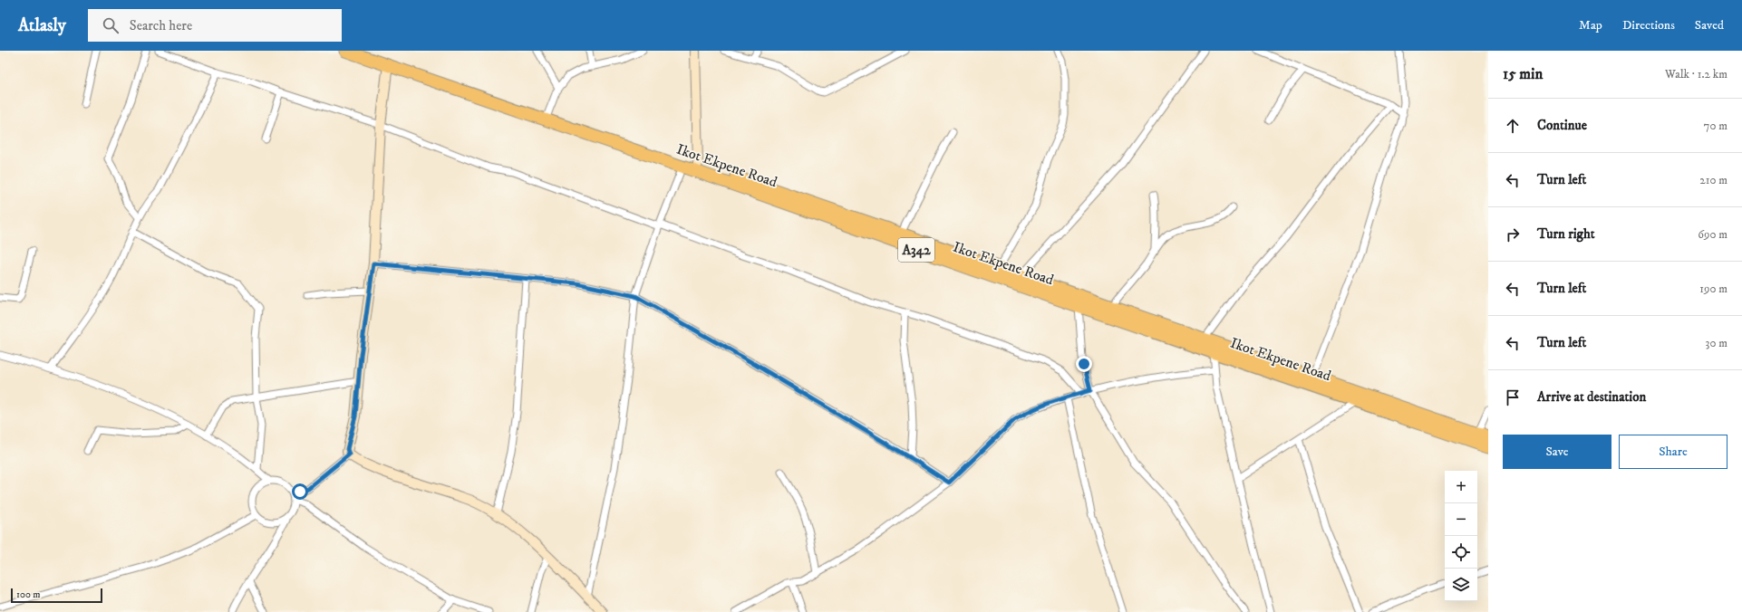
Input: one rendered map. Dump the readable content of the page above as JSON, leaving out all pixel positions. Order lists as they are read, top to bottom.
{
  "streets": {
    "highway": ["Ikot Ekpene Road", "A342"]
  },
  "scale_bar": "100 m",
  "page": {
    "header": "Atlasly",
    "search": "Search here",
    "nav": ["Map", "Directions", "Saved"],
    "heading": ["15 min", "Walk · 1.2 km"],
    "list": [
      ["Continue", "70 m"],
      ["Turn left", "210 m"],
      ["Turn right", "690 m"],
      ["Turn left", "190 m"],
      ["Turn left", "30 m"],
      "Arrive at destination"
    ],
    "buttons": ["Save", "Share"],
    "map_buttons": ["+", "−"],
    "scale": "100 m"
  }
}
